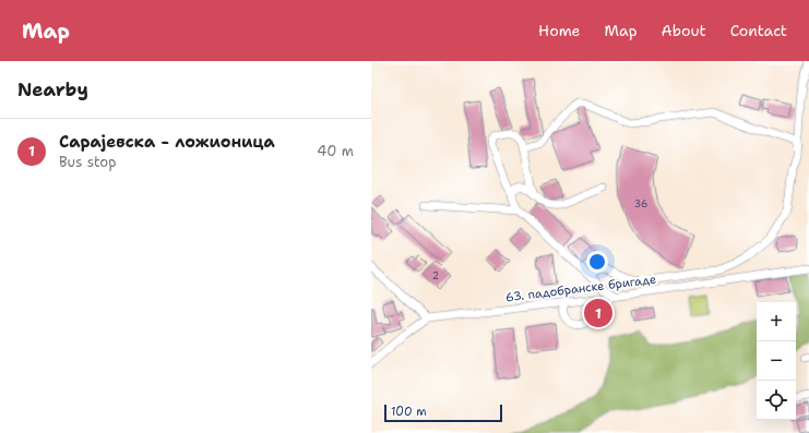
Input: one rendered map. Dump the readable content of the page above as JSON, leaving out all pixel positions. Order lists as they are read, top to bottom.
{
  "streets": {
    "street": ["63. падобранске бригаде"]
  },
  "house_numbers": ["36", "2"],
  "scale_bar": "100 m",
  "page": {
    "header": "Map",
    "nav": [
      "Home",
      "Map",
      "About",
      "Contact"
    ],
    "heading": "Nearby",
    "list": [
      {
        "mark": "1",
        "name": "Сарајевска - ложионица",
        "note": "Bus stop",
        "value": "40 m"
      }
    ],
    "pins": "1",
    "map_buttons": ["+", "−"],
    "scale": "100 m"
  }
}
